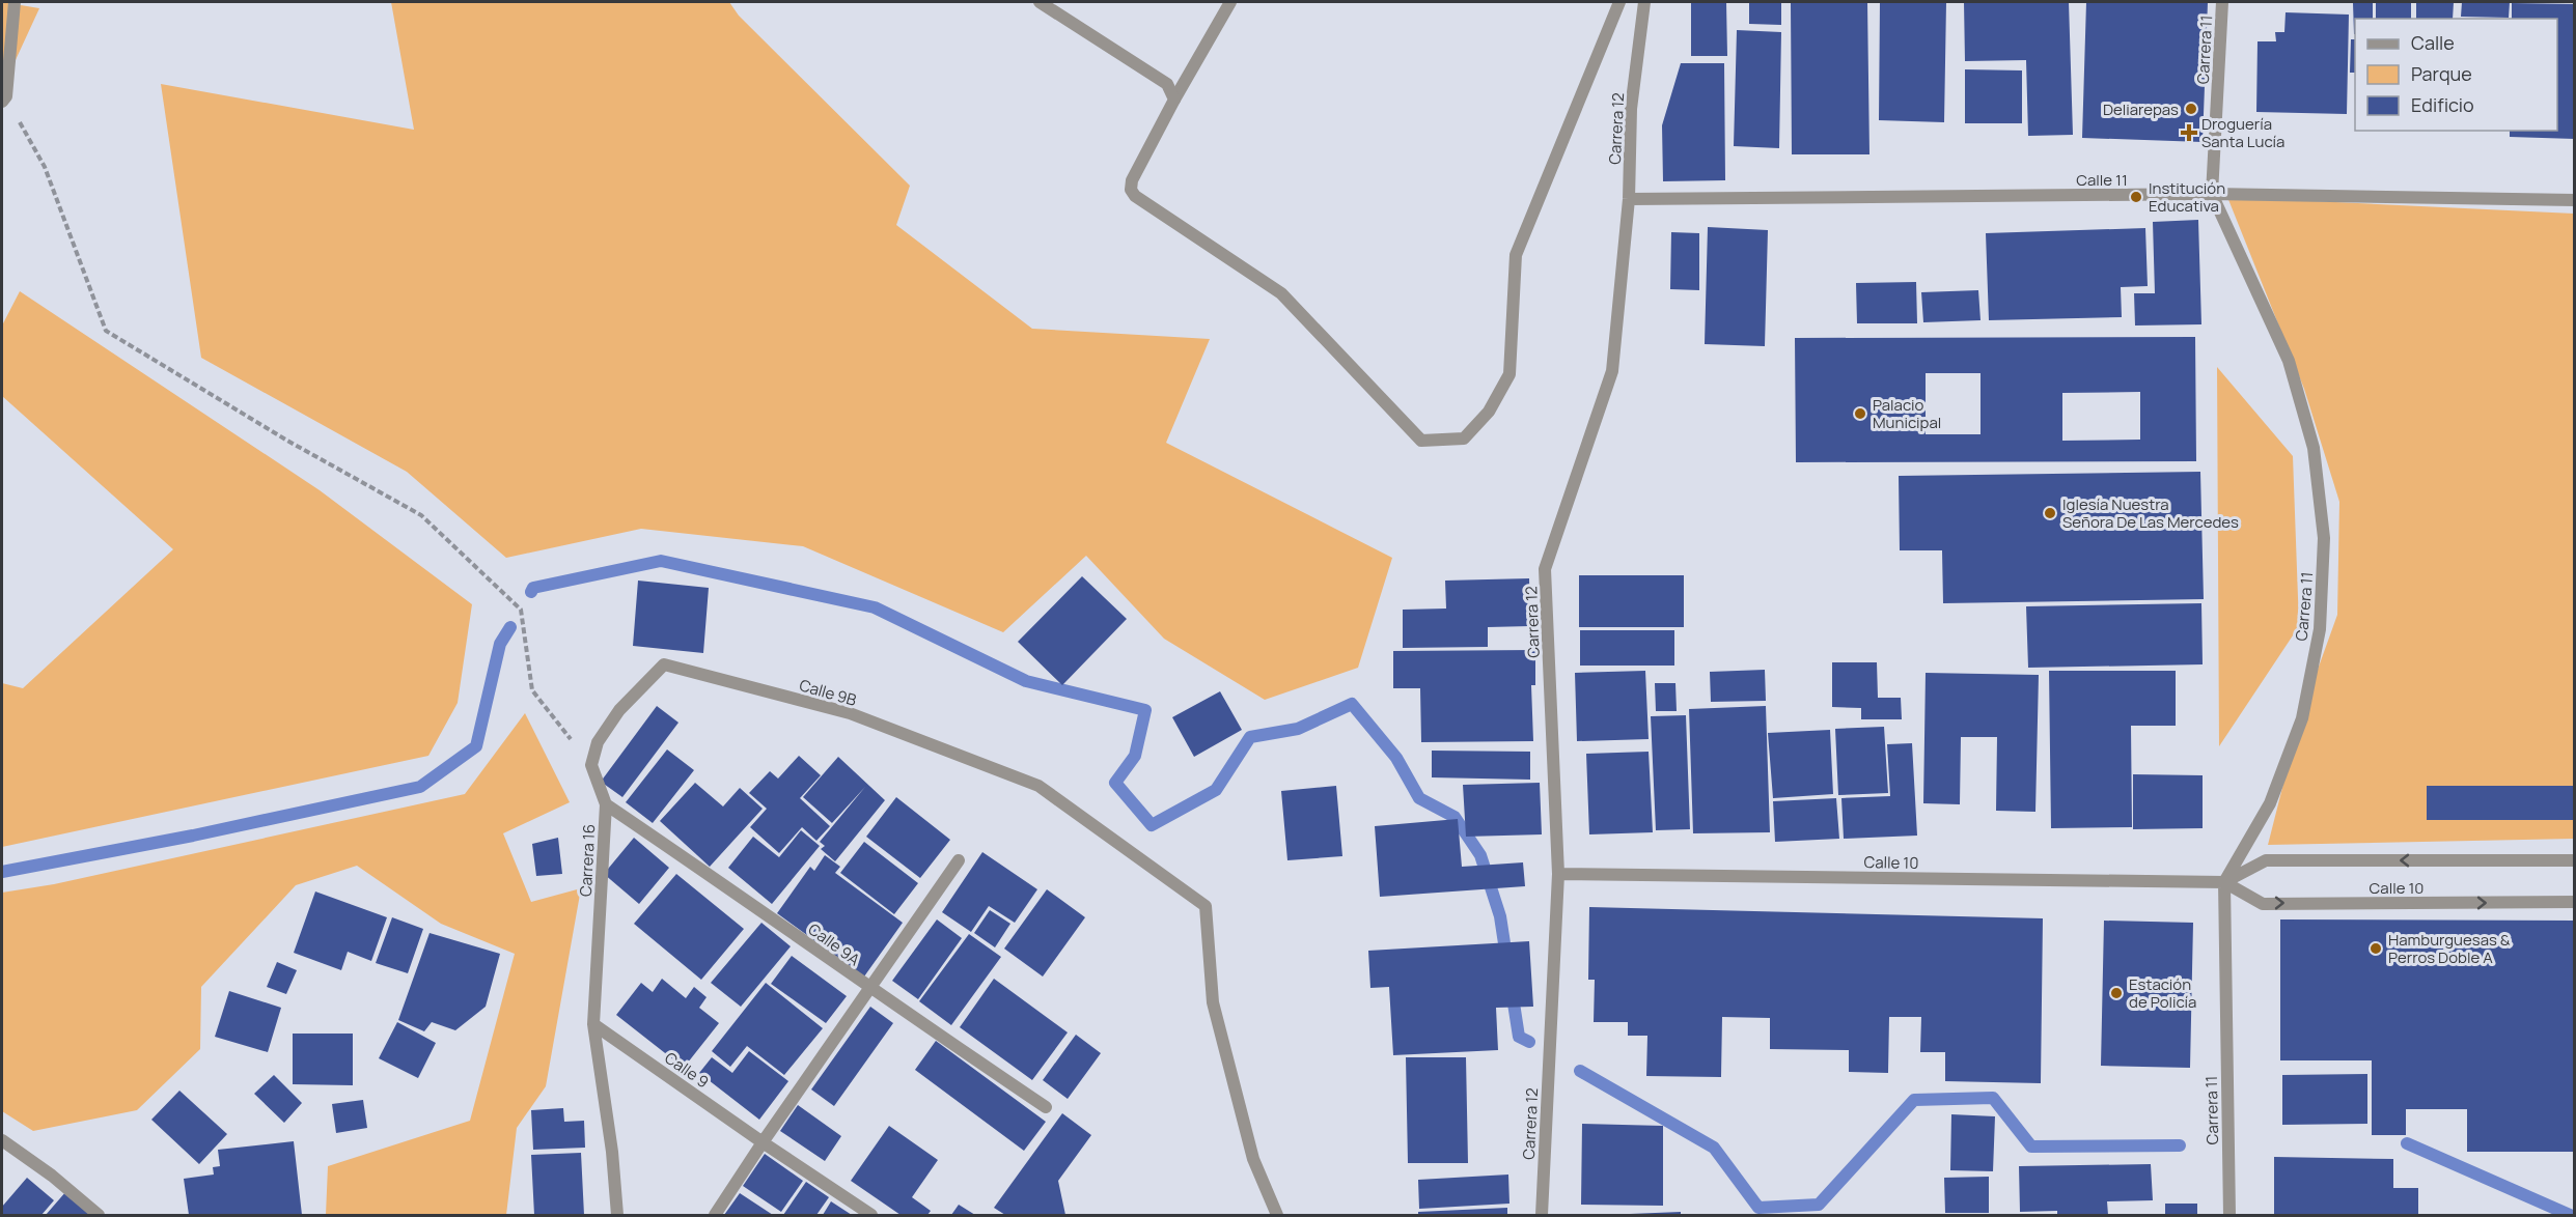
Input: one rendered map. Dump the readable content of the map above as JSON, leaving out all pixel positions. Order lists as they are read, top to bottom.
{
  "streets": {
    "street": [
      "Carrera 11",
      "Carrera 12",
      "Calle 11",
      "Calle 9B",
      "Carrera 16",
      "Calle 10",
      "Calle 9A",
      "Calle 9"
    ]
  },
  "crossings": [
    ["Carrera 11", "Calle 11"],
    ["Carrera 11", "Calle 10"],
    ["Carrera 12", "Calle 11"],
    ["Carrera 12", "Calle 10"],
    ["Calle 9B", "Carrera 16"],
    ["Carrera 16", "Calle 9A"],
    ["Carrera 16", "Calle 9"]
  ],
  "places": {
    "other": [
      "Deliarepas",
      "Institución Educativa",
      "Palacio Municipal",
      "Iglesía Nuestra Señora De Las Mercedes",
      "Hamburguesas & Perros Doble A",
      "Estación de Policía"
    ],
    "health": ["Droguería Santa Lucía"]
  },
  "legend": ["Calle", "Parque", "Edificio"]
}
